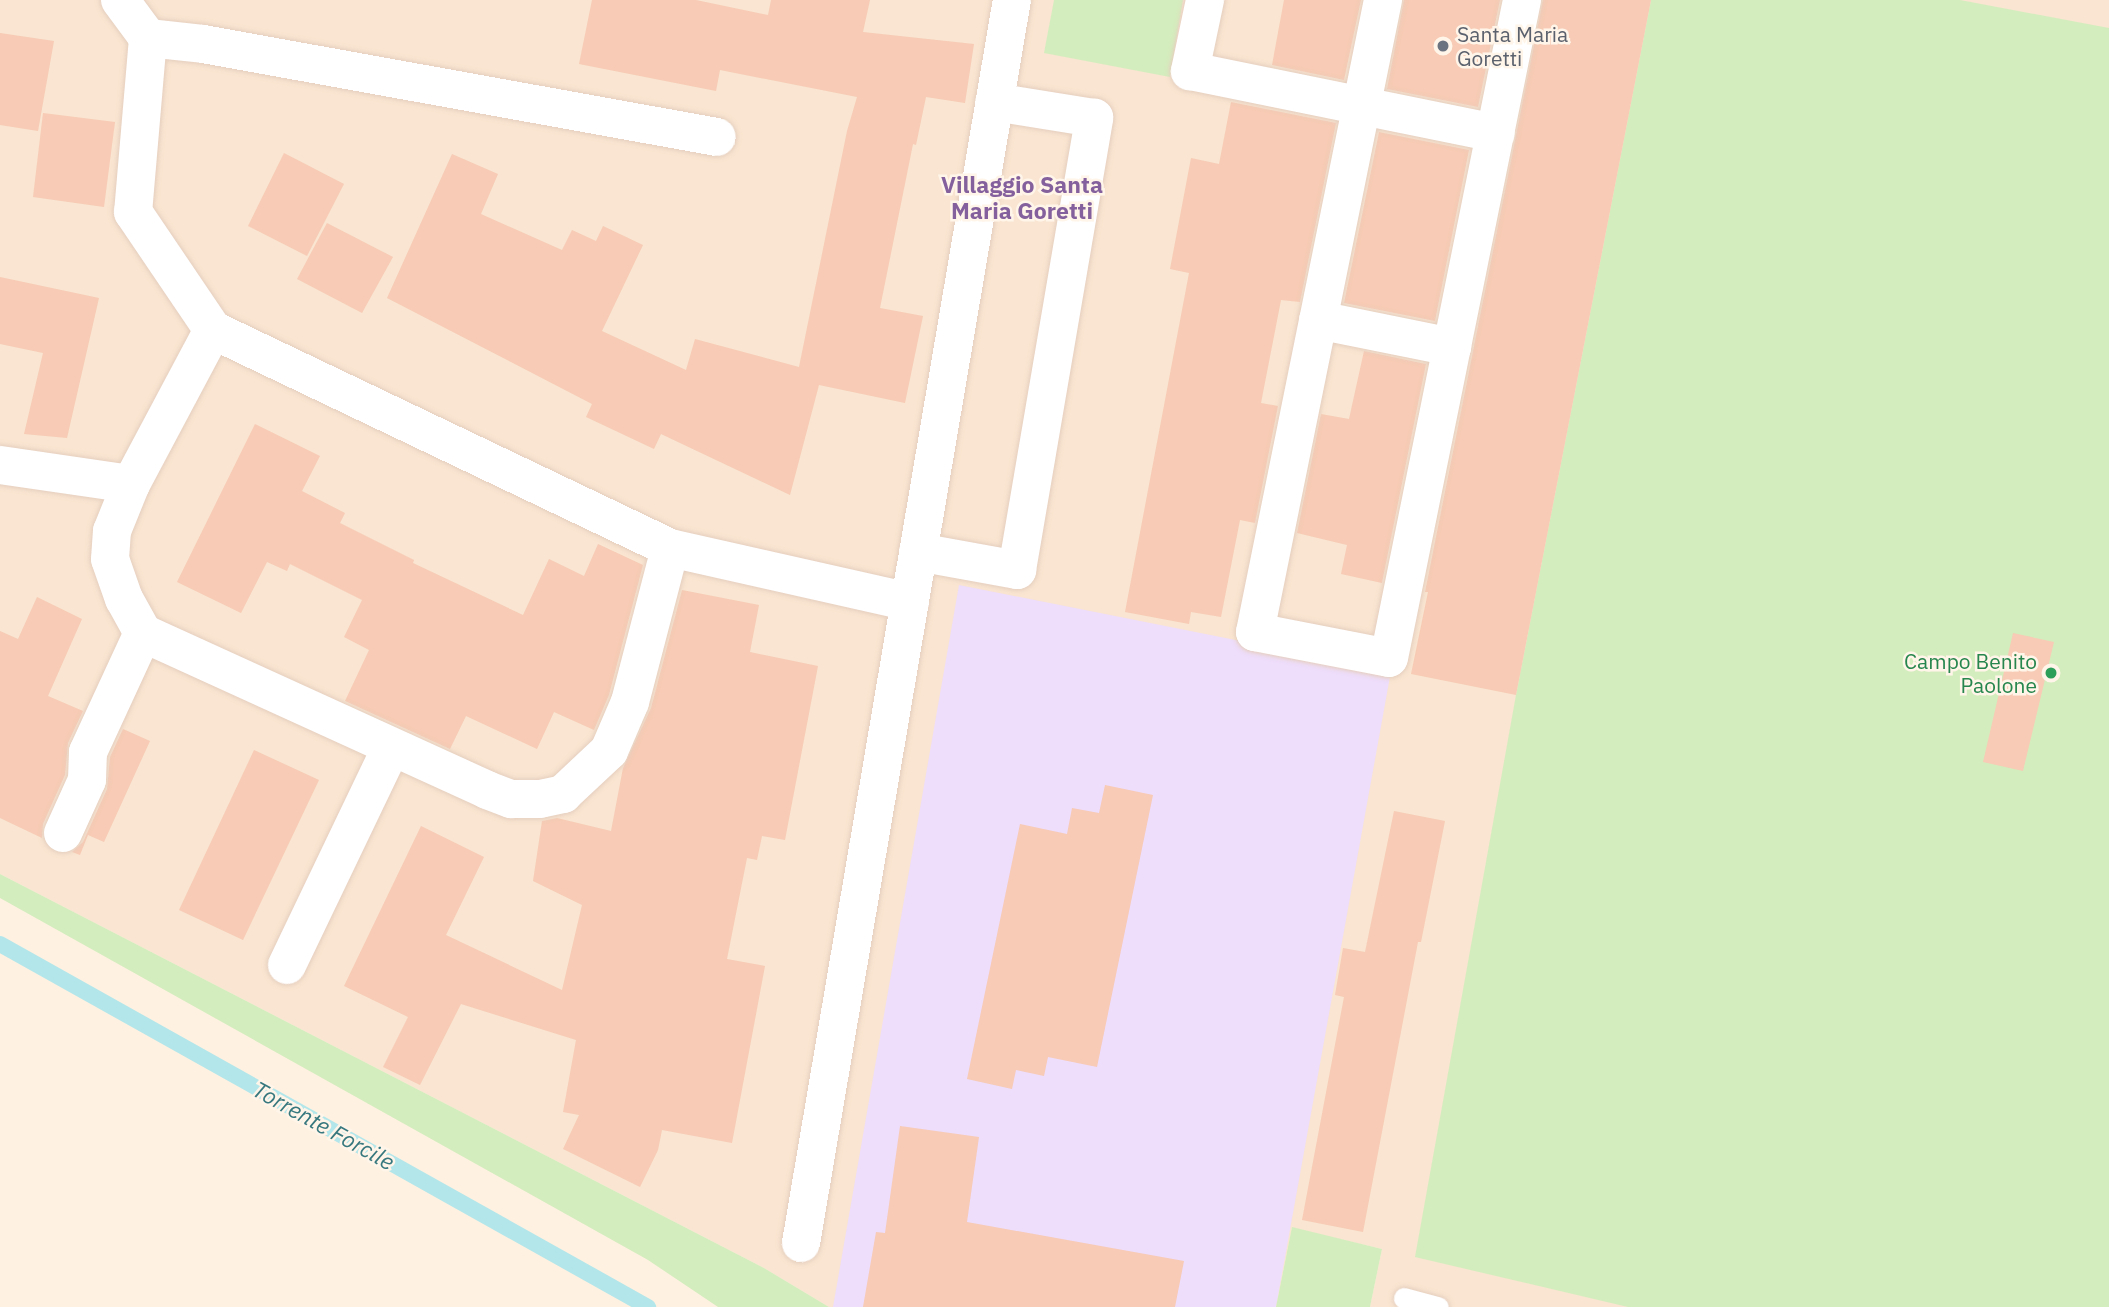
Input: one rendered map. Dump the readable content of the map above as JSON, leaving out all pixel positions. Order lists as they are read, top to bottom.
{
  "districts": ["Villaggio Santa Maria Goretti"],
  "water": ["Torrente Forcile"],
  "places": ["Santa Maria Goretti", "Campo Benito Paolone"]
}
